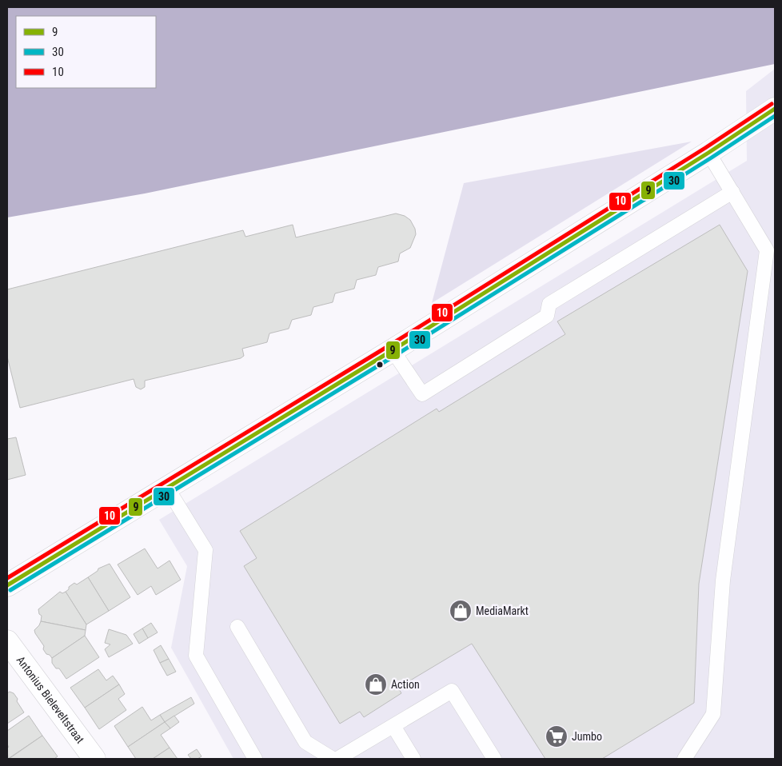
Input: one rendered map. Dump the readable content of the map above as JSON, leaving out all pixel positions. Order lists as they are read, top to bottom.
{
  "streets": {
    "street": ["Antonius Bieleveltstraat"]
  },
  "places": {
    "shop": ["MediaMarkt", "Action"],
    "supermarket": ["Jumbo"]
  },
  "lines": ["transit line 10", "transit line 9", "transit line 30"],
  "legend": ["9", "30", "10"]
}
